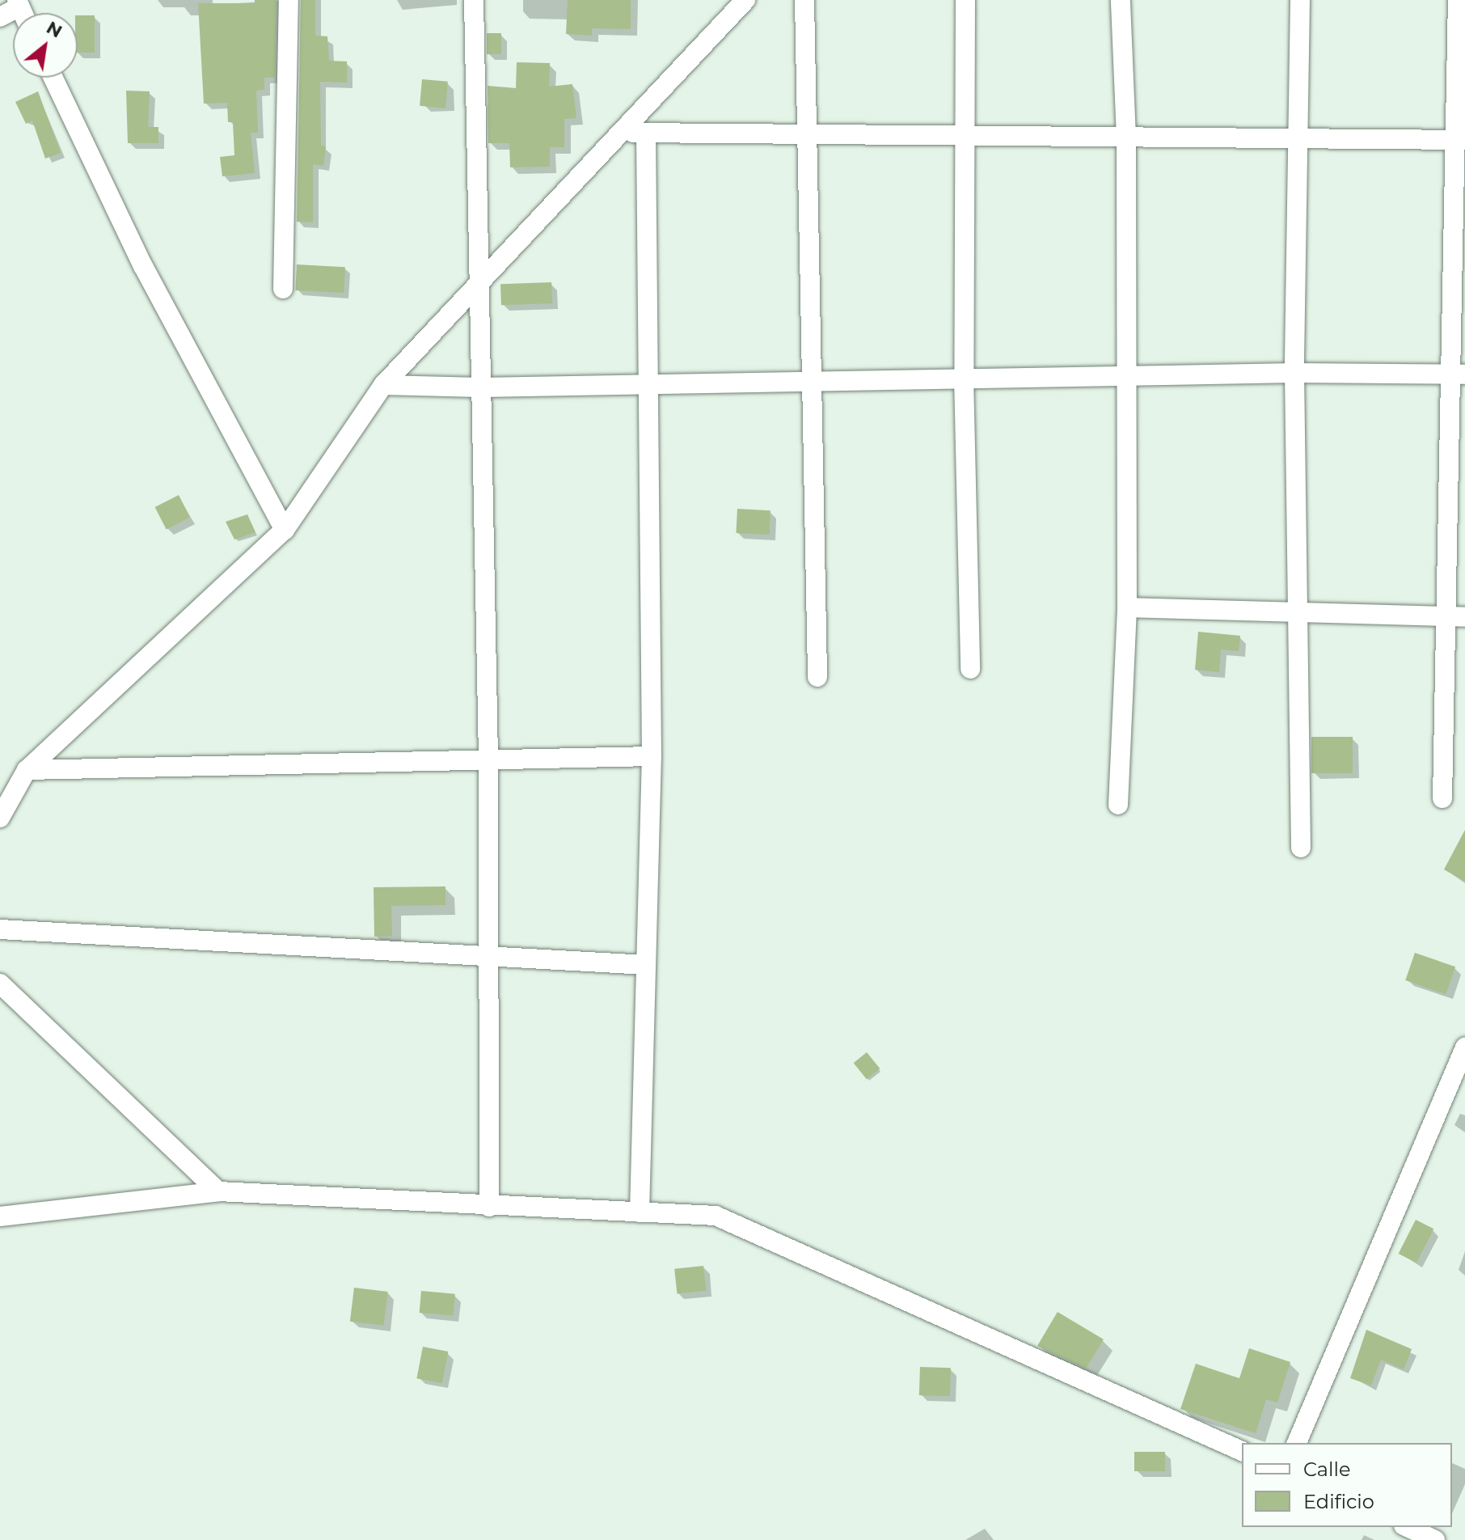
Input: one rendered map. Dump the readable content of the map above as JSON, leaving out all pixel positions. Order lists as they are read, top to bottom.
{
  "legend": ["Calle", "Edificio"],
  "north": "top right"
}
